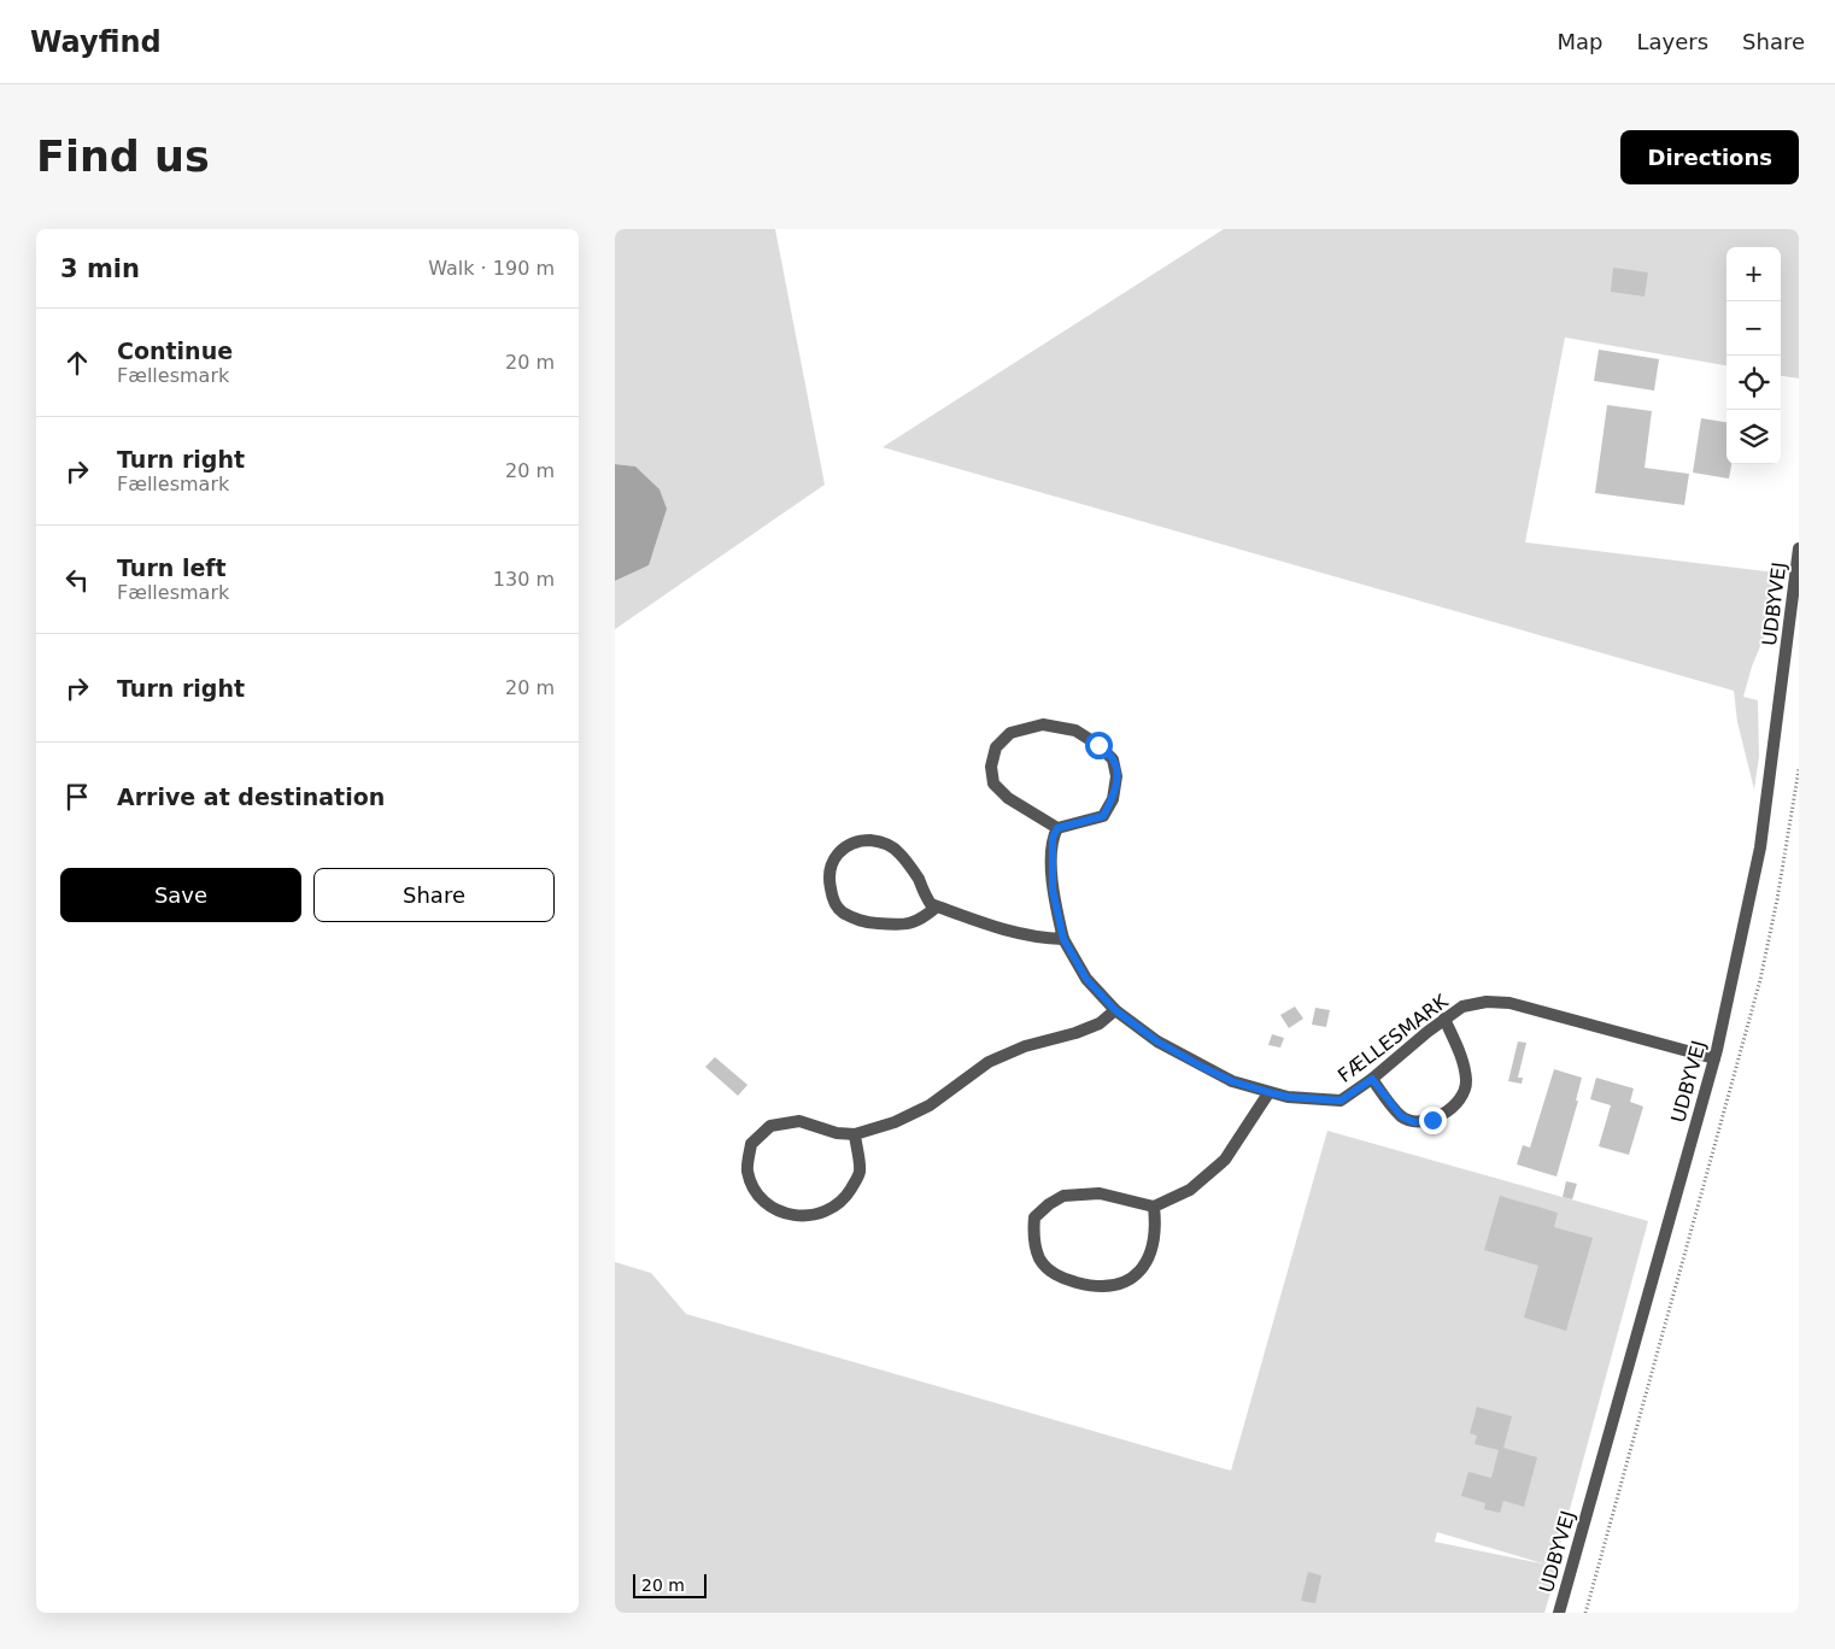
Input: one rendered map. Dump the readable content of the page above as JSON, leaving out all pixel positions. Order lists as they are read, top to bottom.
{
  "streets": {
    "street": ["UDBYVEJ", "FÆLLESMARK"]
  },
  "crossings": [
    ["UDBYVEJ", "FÆLLESMARK"]
  ],
  "scale_bar": "20 m",
  "page": {
    "header": "Wayfind",
    "nav": ["Map", "Layers", "Share"],
    "buttons": [
      "Directions",
      ["Save", "Share"]
    ],
    "title": "Find us",
    "heading": ["3 min", "Walk · 190 m"],
    "map_buttons": ["+", "−"],
    "list": [
      ["Continue", "Fællesmark", "20 m"],
      ["Turn right", "Fællesmark", "20 m"],
      ["Turn left", "Fællesmark", "130 m"],
      ["Turn right", "20 m"],
      "Arrive at destination"
    ],
    "scale": "20 m"
  }
}
